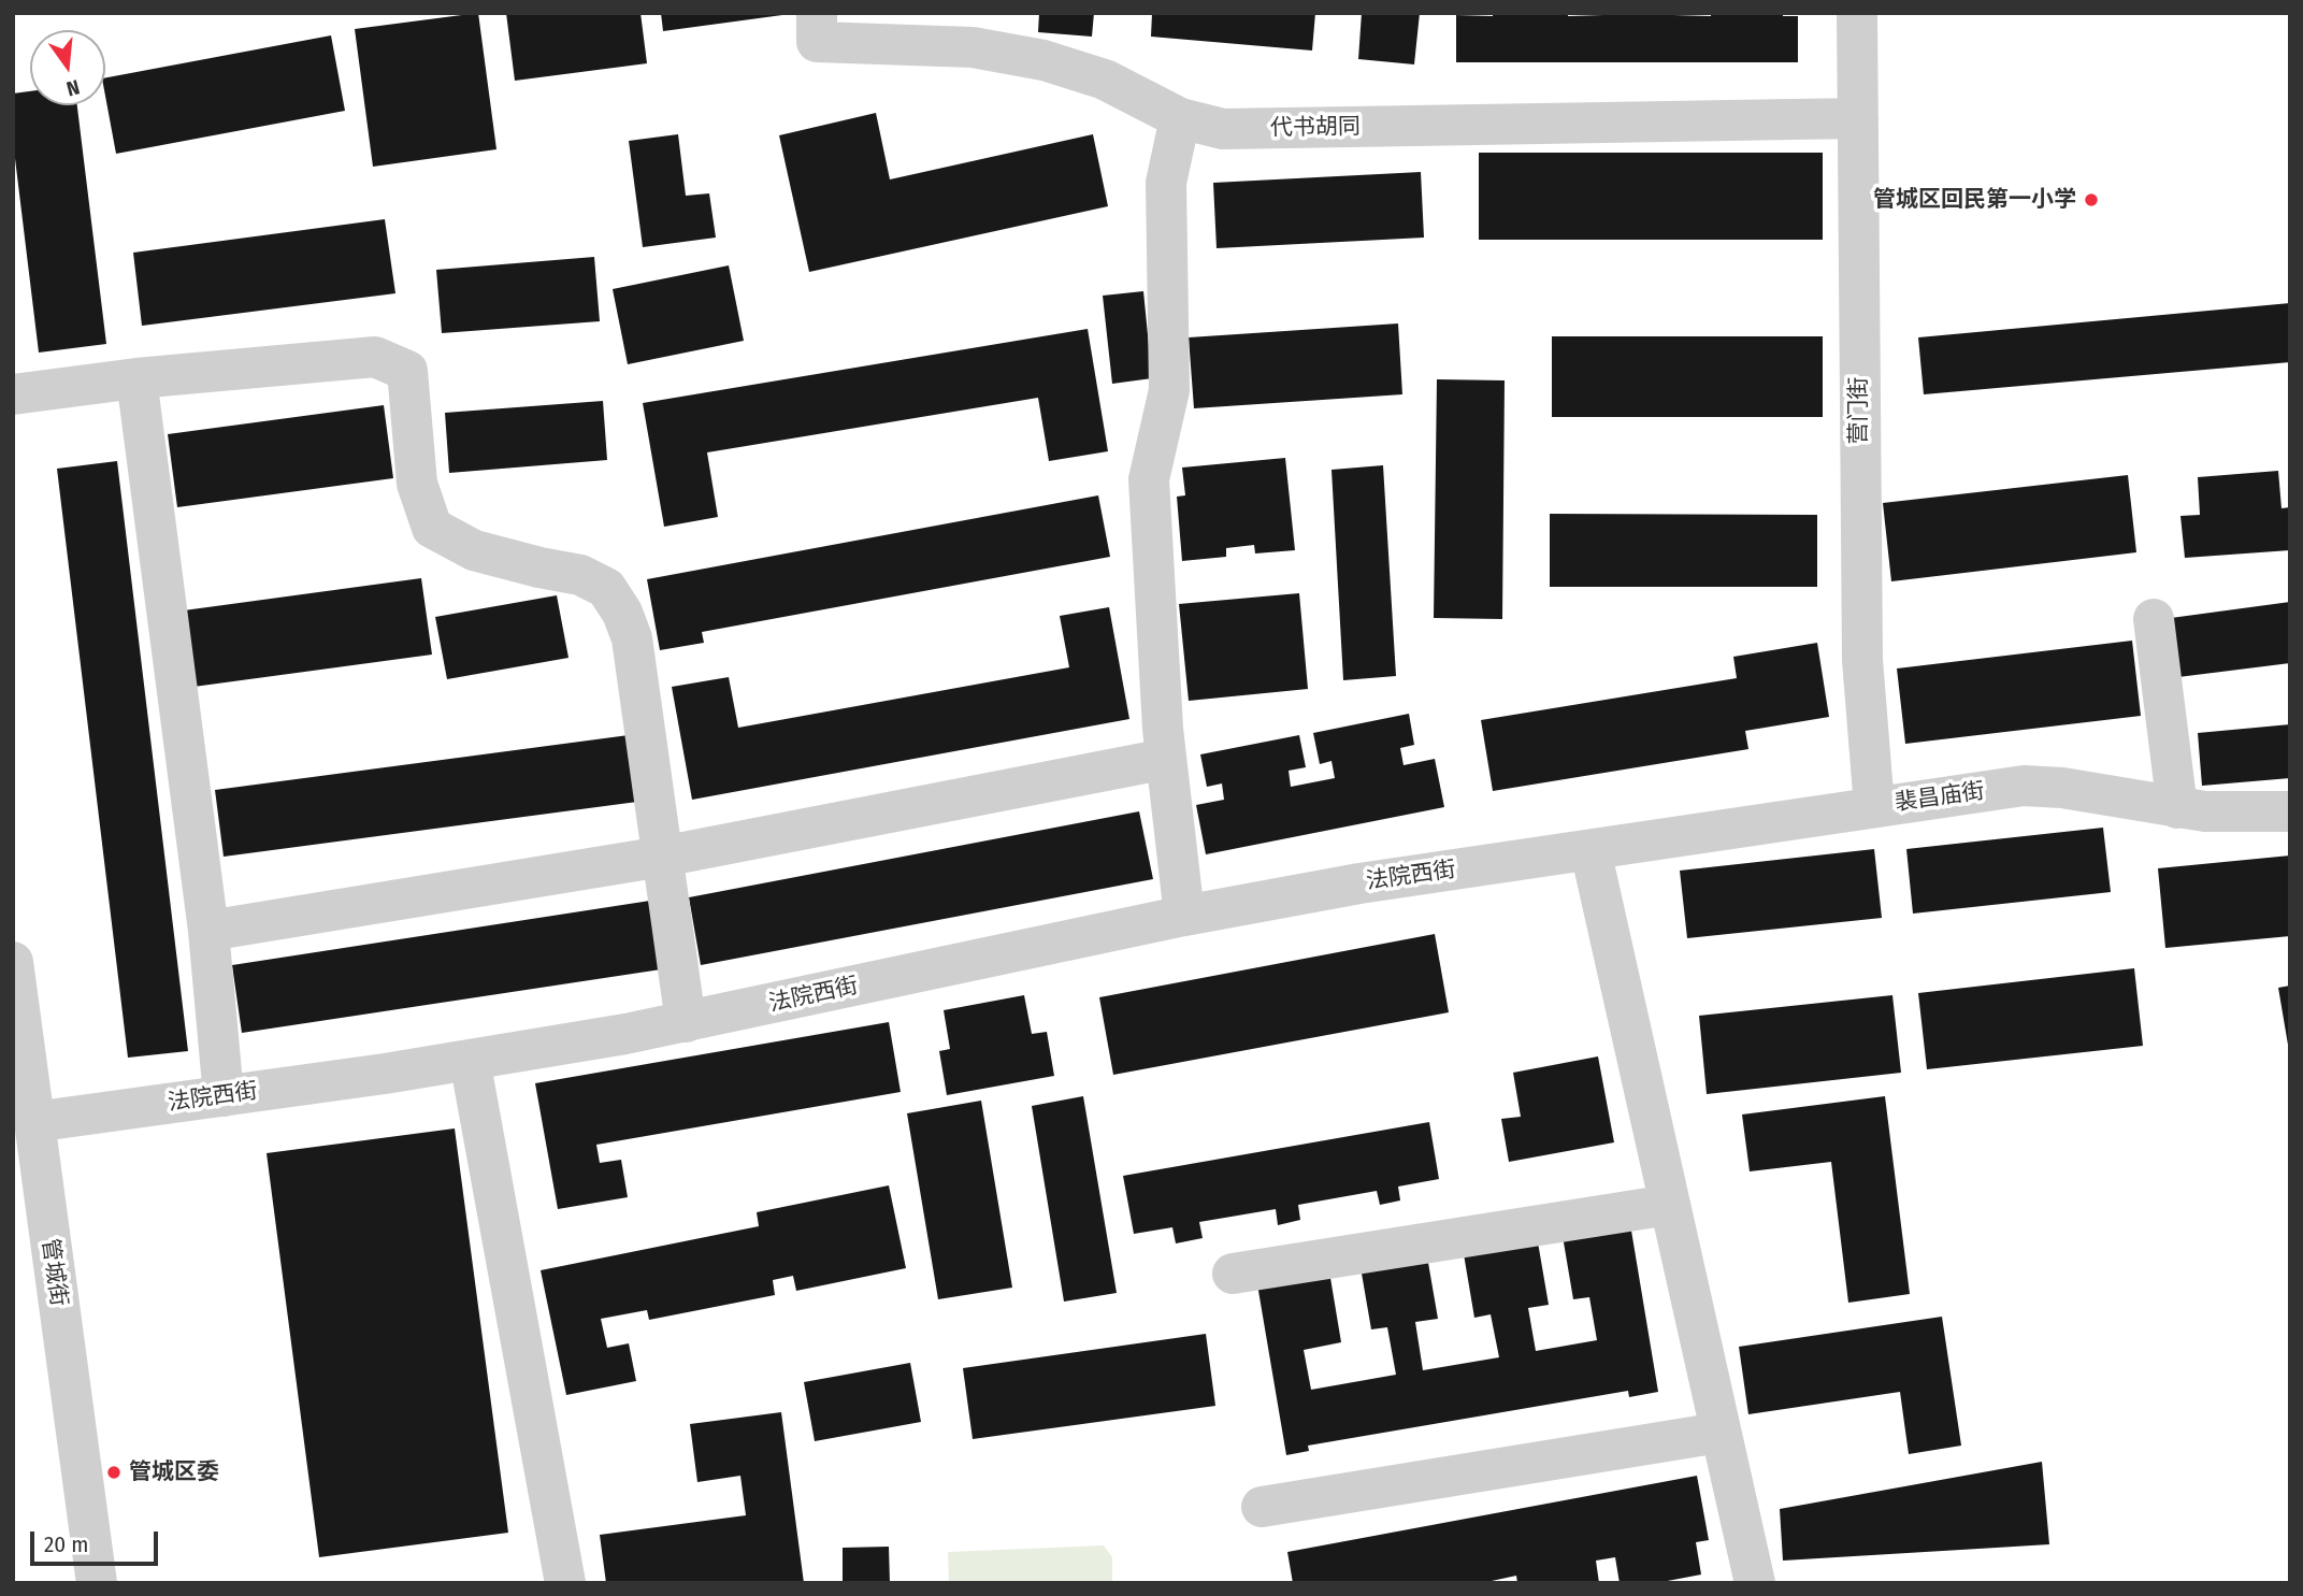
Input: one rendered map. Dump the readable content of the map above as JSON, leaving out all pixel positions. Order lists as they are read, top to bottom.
{
  "streets": {
    "street": [
      "代书胡同",
      "营门街",
      "裴昌庙街",
      "法院西街",
      "管城街"
    ]
  },
  "crossings": [
    ["代书胡同", "营门街"],
    ["营门街", "裴昌庙街"],
    ["裴昌庙街", "法院西街"],
    ["法院西街", "管城街"]
  ],
  "places": ["管城区回民第一小学", "管城区委"],
  "scale_bar": "20 m",
  "north": "bottom"
}
